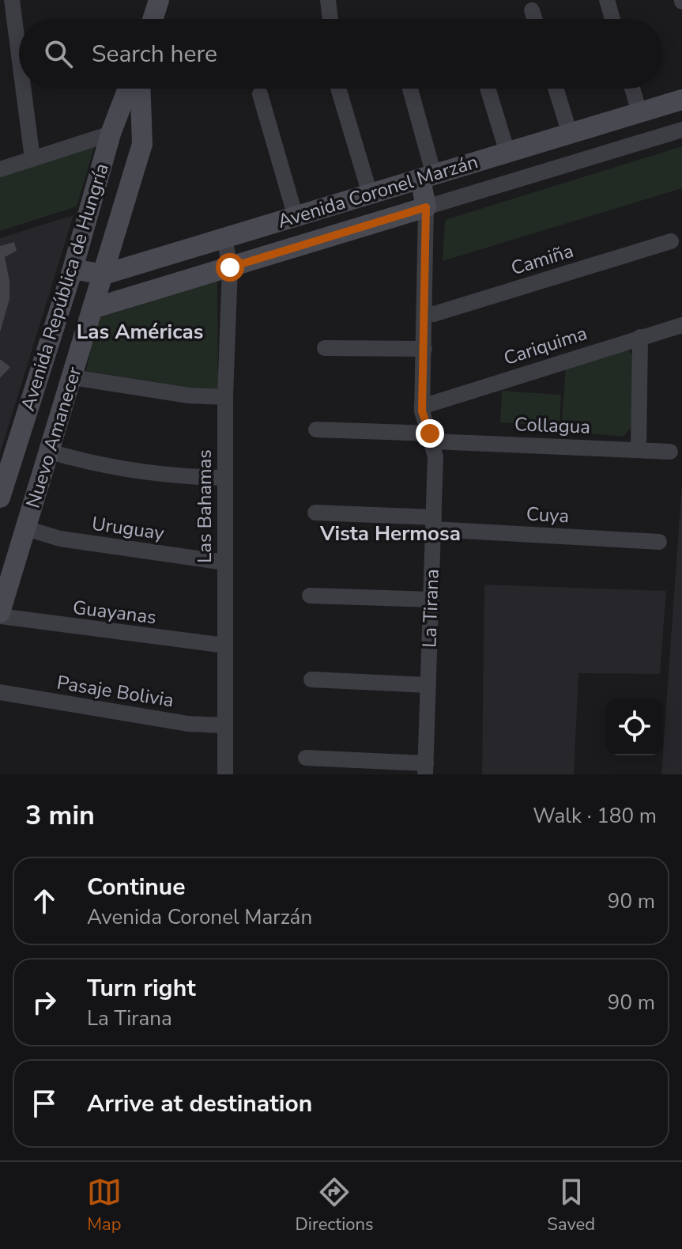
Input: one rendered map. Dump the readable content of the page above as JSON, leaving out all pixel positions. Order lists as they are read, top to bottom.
{
  "streets": {
    "street": [
      "Avenida Coronel Marzán",
      "Camiña",
      "Avenida República de Hungría",
      "Cariquima",
      "Collagua",
      "Nuevo Amanecer",
      "Las Bahamas",
      "Cuya",
      "Uruguay",
      "La Tirana",
      "Guayanas",
      "Pasaje Bolivia"
    ]
  },
  "crossings": [
    ["Avenida Coronel Marzán", "Avenida República de Hungría"],
    ["Avenida Coronel Marzán", "Nuevo Amanecer"],
    ["Avenida Coronel Marzán", "Las Bahamas"],
    ["Avenida Coronel Marzán", "La Tirana"],
    ["Camiña", "La Tirana"],
    ["Cariquima", "La Tirana"],
    ["Collagua", "La Tirana"],
    ["Nuevo Amanecer", "Uruguay"],
    ["Nuevo Amanecer", "Guayanas"],
    ["Las Bahamas", "Uruguay"],
    ["Las Bahamas", "Guayanas"],
    ["Las Bahamas", "Pasaje Bolivia"],
    ["Cuya", "La Tirana"]
  ],
  "districts": ["Las Américas", "Vista Hermosa"],
  "page": {
    "search": "Search here",
    "heading": ["3 min", "Walk · 180 m"],
    "list": [
      ["Continue", "Avenida Coronel Marzán", "90 m"],
      ["Turn right", "La Tirana", "90 m"],
      "Arrive at destination"
    ],
    "nav": ["Map", "Directions", "Saved"]
  }
}
